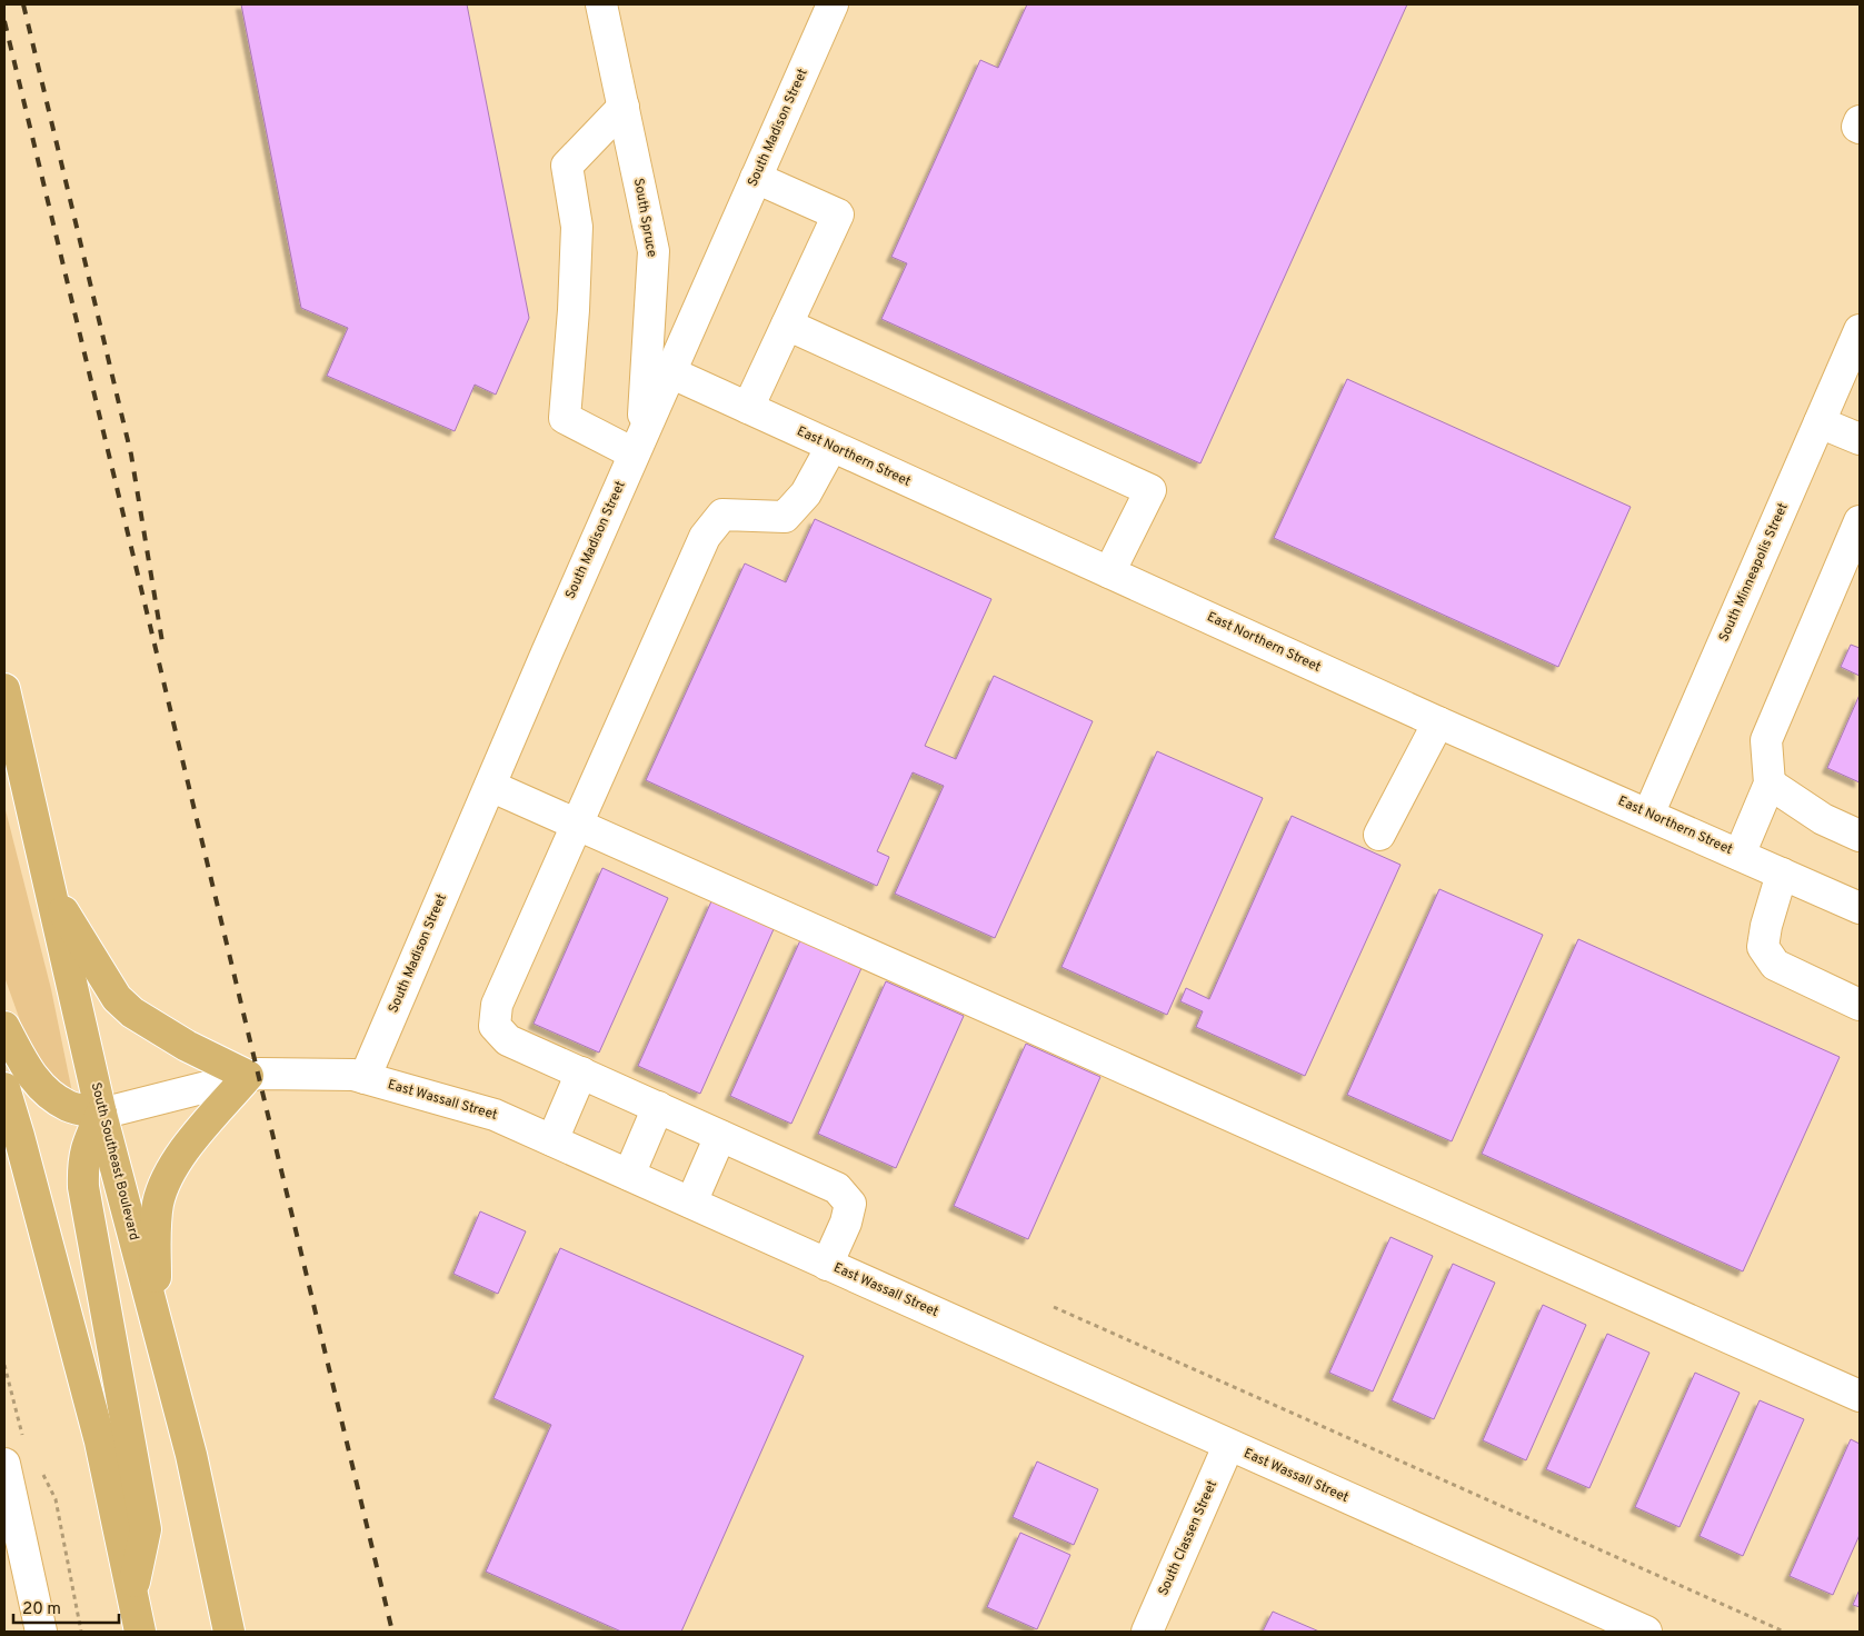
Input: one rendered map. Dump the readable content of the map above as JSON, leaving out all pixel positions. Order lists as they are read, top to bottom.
{
  "streets": {
    "main road": ["South Southeast Boulevard"],
    "street": [
      "South Madison Street",
      "South Spruce",
      "East Northern Street",
      "South Minneapolis Street",
      "East Wassall Street",
      "South Classen Street"
    ]
  },
  "crossings": [
    ["South Madison Street", "South Spruce"],
    ["South Madison Street", "East Northern Street"],
    ["South Madison Street", "East Wassall Street"],
    ["East Northern Street", "South Minneapolis Street"],
    ["East Wassall Street", "South Southeast Boulevard"],
    ["East Wassall Street", "South Classen Street"]
  ],
  "scale_bar": "20 m"
}
